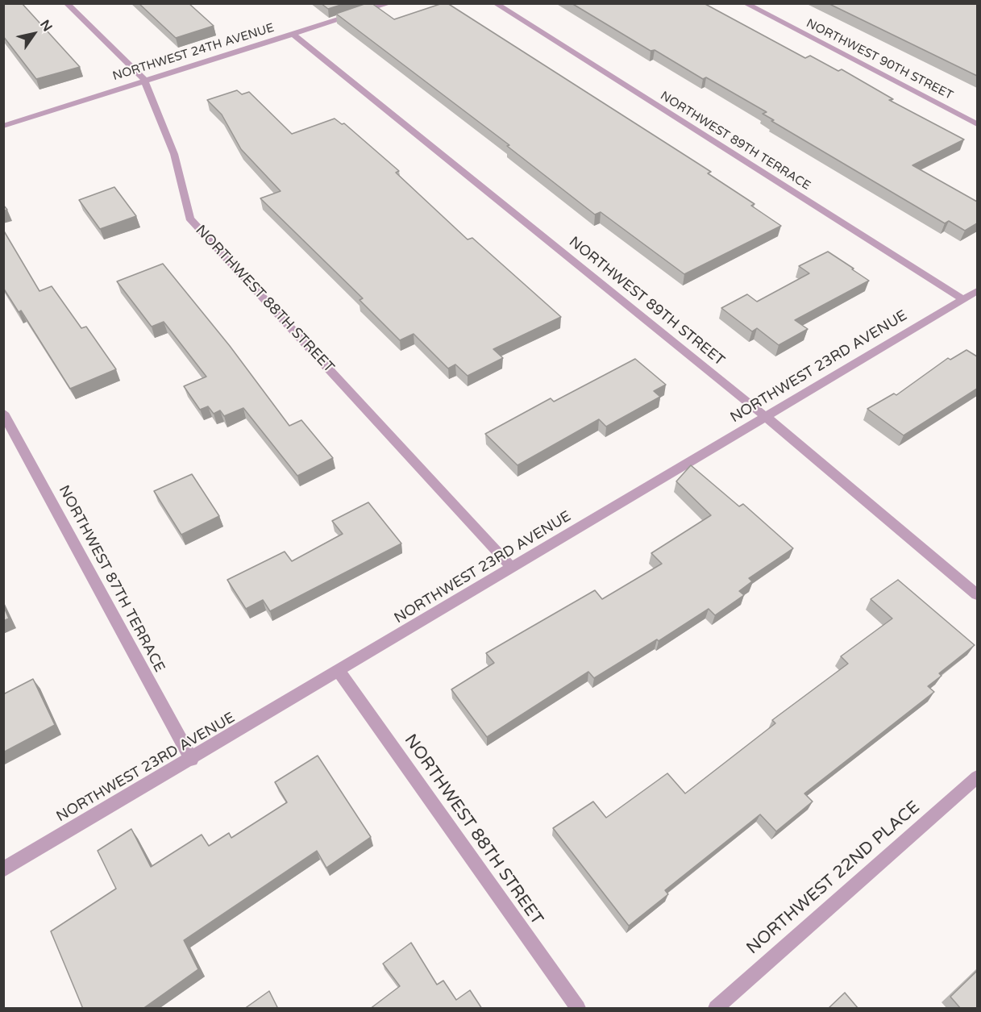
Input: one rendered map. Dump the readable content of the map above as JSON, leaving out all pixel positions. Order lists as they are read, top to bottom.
{
  "streets": {
    "street": [
      "NORTHWEST 24TH AVENUE",
      "NORTHWEST 90TH STREET",
      "NORTHWEST 89TH TERRACE",
      "NORTHWEST 88TH STREET",
      "NORTHWEST 89TH STREET",
      "NORTHWEST 23RD AVENUE",
      "NORTHWEST 87TH TERRACE",
      "NORTHWEST 22ND PLACE"
    ]
  },
  "crossings": [
    ["NORTHWEST 24TH AVENUE", "NORTHWEST 88TH STREET"],
    ["NORTHWEST 24TH AVENUE", "NORTHWEST 89TH STREET"],
    ["NORTHWEST 89TH TERRACE", "NORTHWEST 23RD AVENUE"],
    ["NORTHWEST 88TH STREET", "NORTHWEST 23RD AVENUE"],
    ["NORTHWEST 89TH STREET", "NORTHWEST 23RD AVENUE"],
    ["NORTHWEST 23RD AVENUE", "NORTHWEST 87TH TERRACE"]
  ],
  "north": "top right"
}
